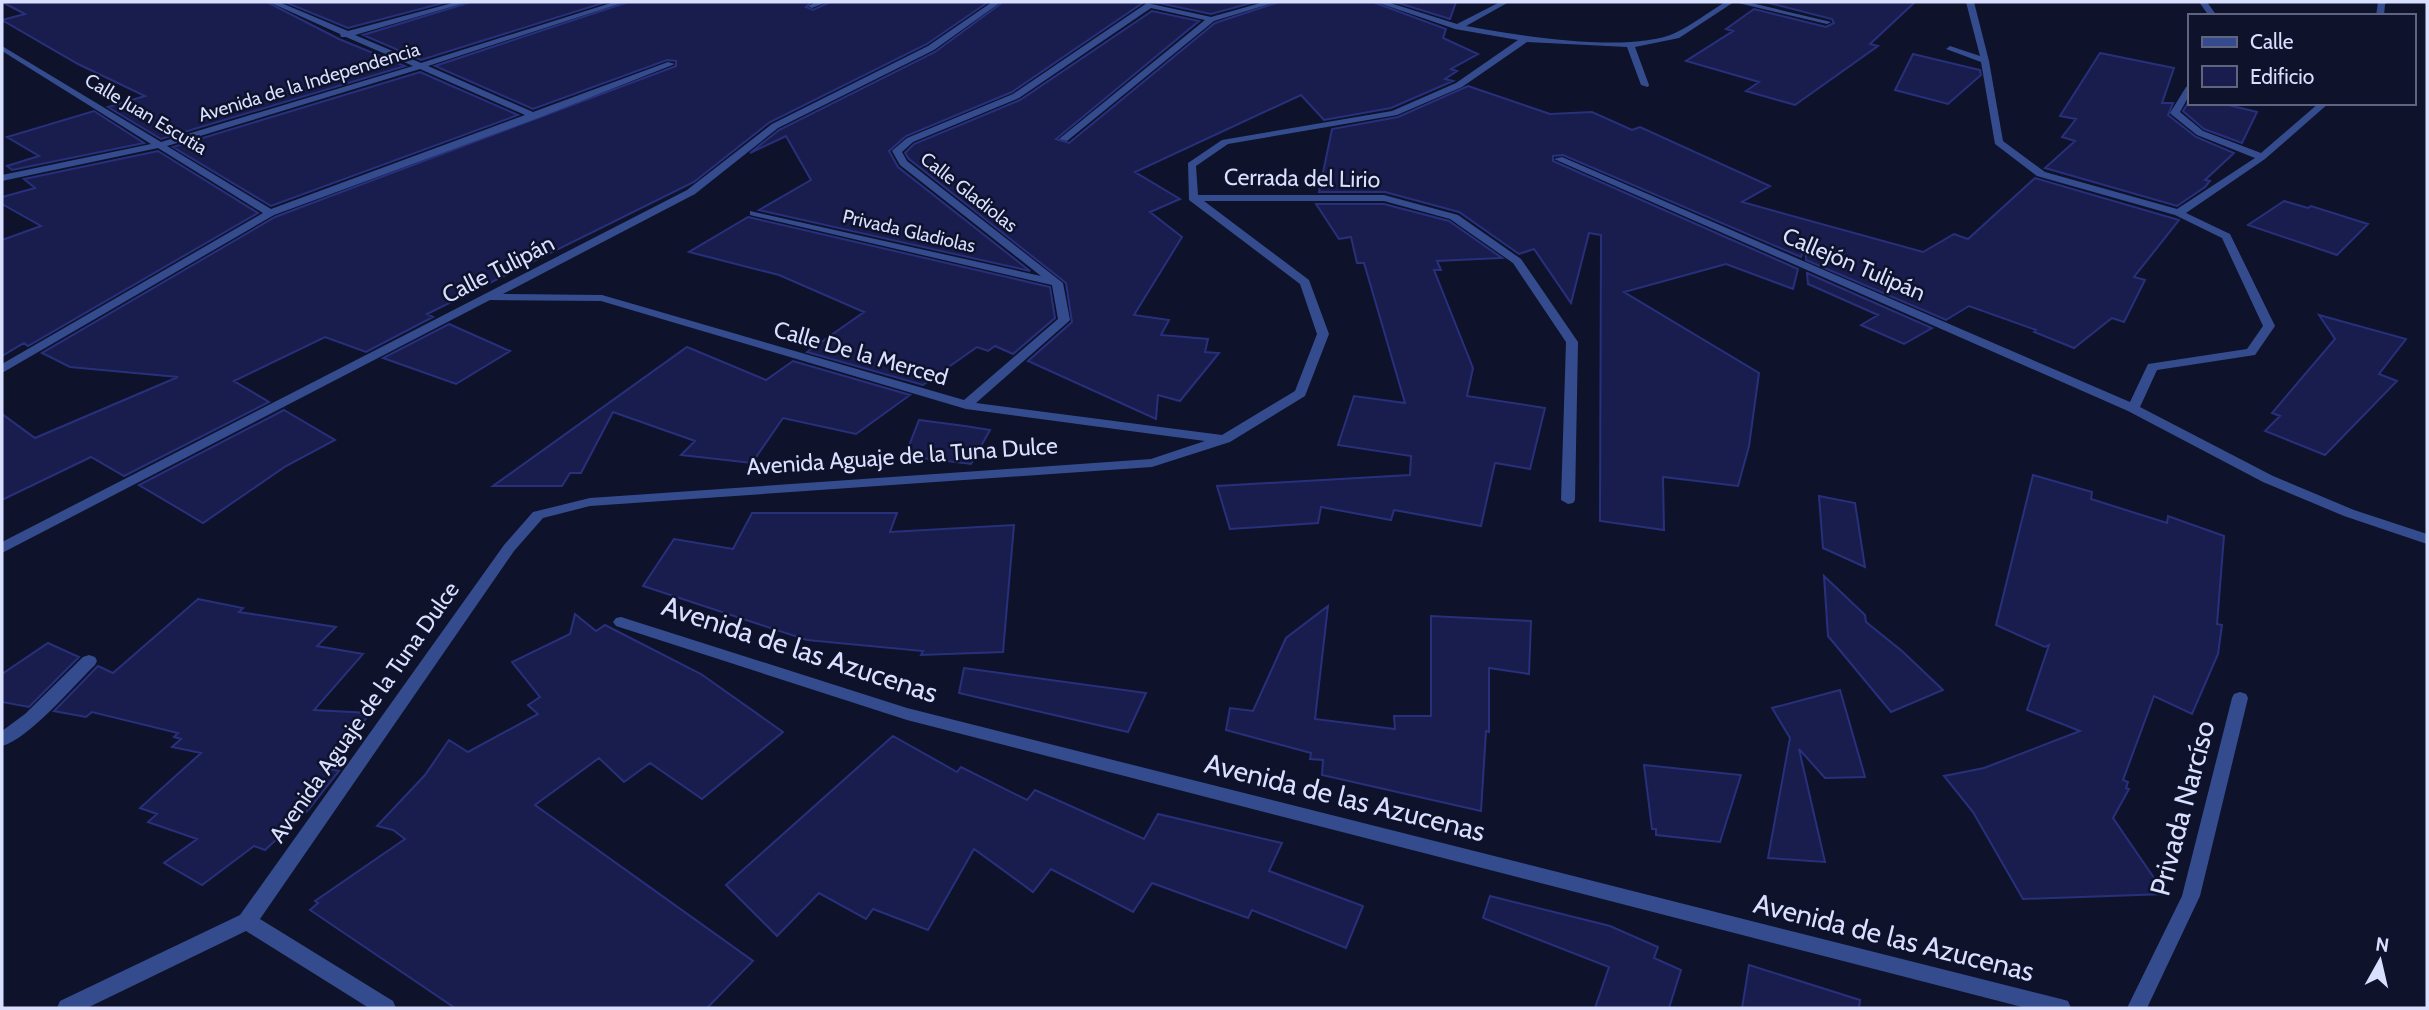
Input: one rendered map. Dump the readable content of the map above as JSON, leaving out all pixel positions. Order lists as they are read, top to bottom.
{
  "streets": {
    "street": [
      "Avenida de la Independencia",
      "Calle Juan Escutia",
      "Cerrada del Lirio",
      "Calle Gladiolas",
      "Privada Gladiolas",
      "Callejón Tulipán",
      "Calle Tulipán",
      "Calle De la Merced",
      "Avenida Aguaje de la Tuna Dulce",
      "Avenida de las Azucenas",
      "Privada Narcíso"
    ]
  },
  "crossings": [
    ["Avenida de la Independencia", "Calle Juan Escutia"],
    ["Cerrada del Lirio", "Avenida Aguaje de la Tuna Dulce"],
    ["Calle Gladiolas", "Privada Gladiolas"],
    ["Calle Tulipán", "Calle De la Merced"],
    ["Calle De la Merced", "Avenida Aguaje de la Tuna Dulce"]
  ],
  "legend": ["Calle", "Edificio"],
  "north": "top"
}
